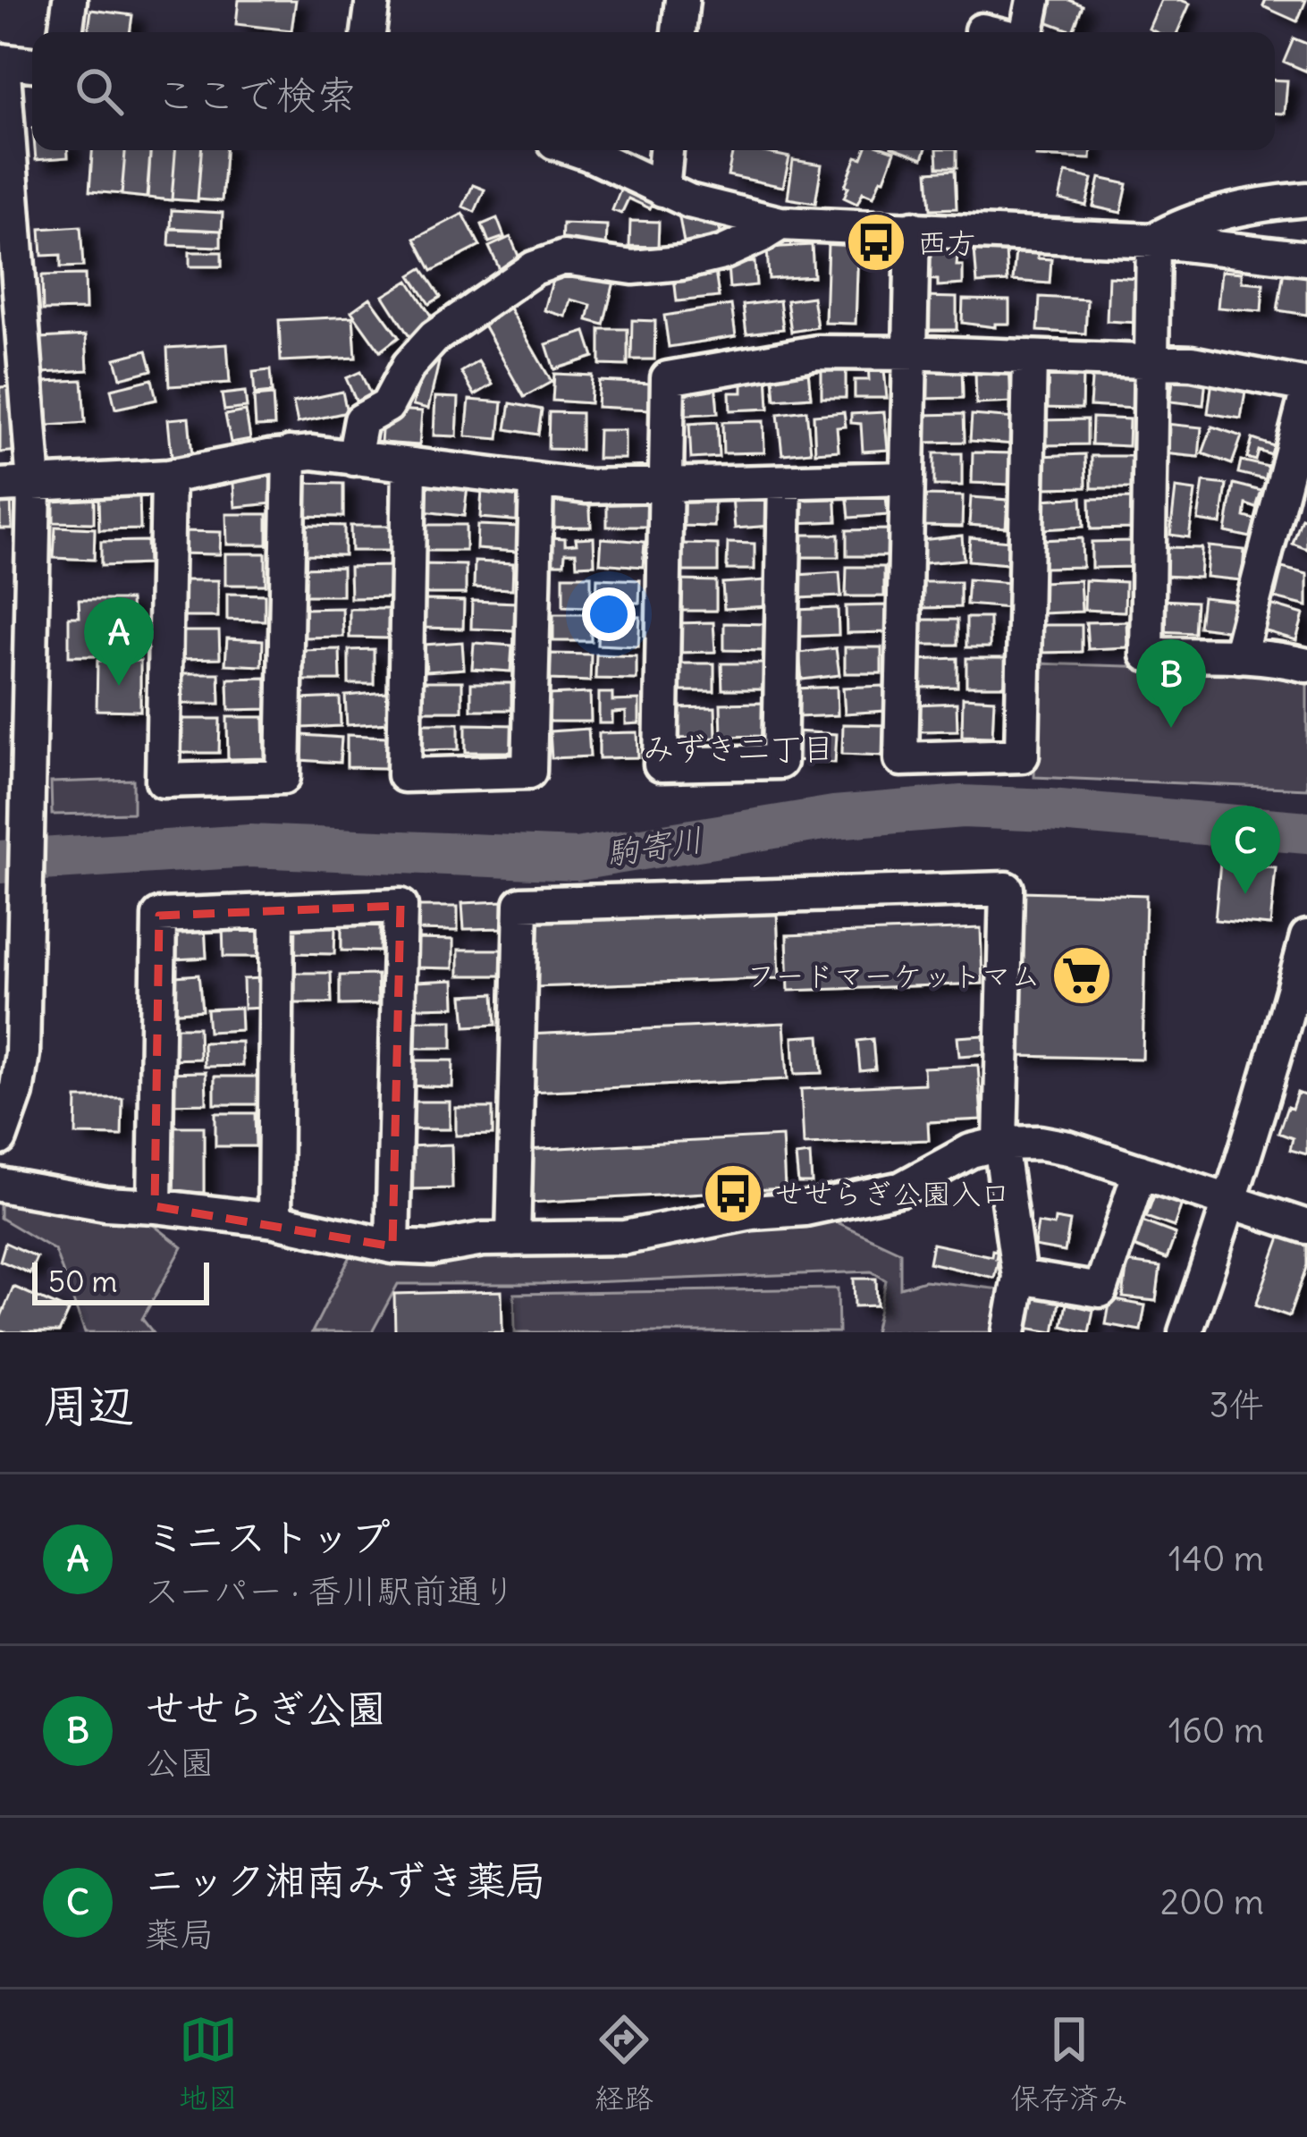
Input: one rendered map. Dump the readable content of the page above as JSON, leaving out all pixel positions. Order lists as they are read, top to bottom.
{
  "districts": ["みずき二丁目"],
  "water": ["駒寄川"],
  "places": {
    "bus stop": ["西方", "せせらぎ公園入口"],
    "supermarket": ["フードマーケットマム"]
  },
  "scale_bar": "50 m",
  "page": {
    "search": "ここで検索",
    "pins": ["A", "B", "C"],
    "scale": "50 m",
    "heading": ["周辺", "3件"],
    "list": [
      {
        "mark": "A",
        "name": "ミニストップ",
        "note": "スーパー · 香川駅前通り",
        "value": "140 m"
      },
      {
        "mark": "B",
        "name": "せせらぎ公園",
        "note": "公園",
        "value": "160 m"
      },
      {
        "mark": "C",
        "name": "ニック湘南みずき薬局",
        "note": "薬局",
        "value": "200 m"
      }
    ],
    "nav": ["地図", "経路", "保存済み"]
  }
}
